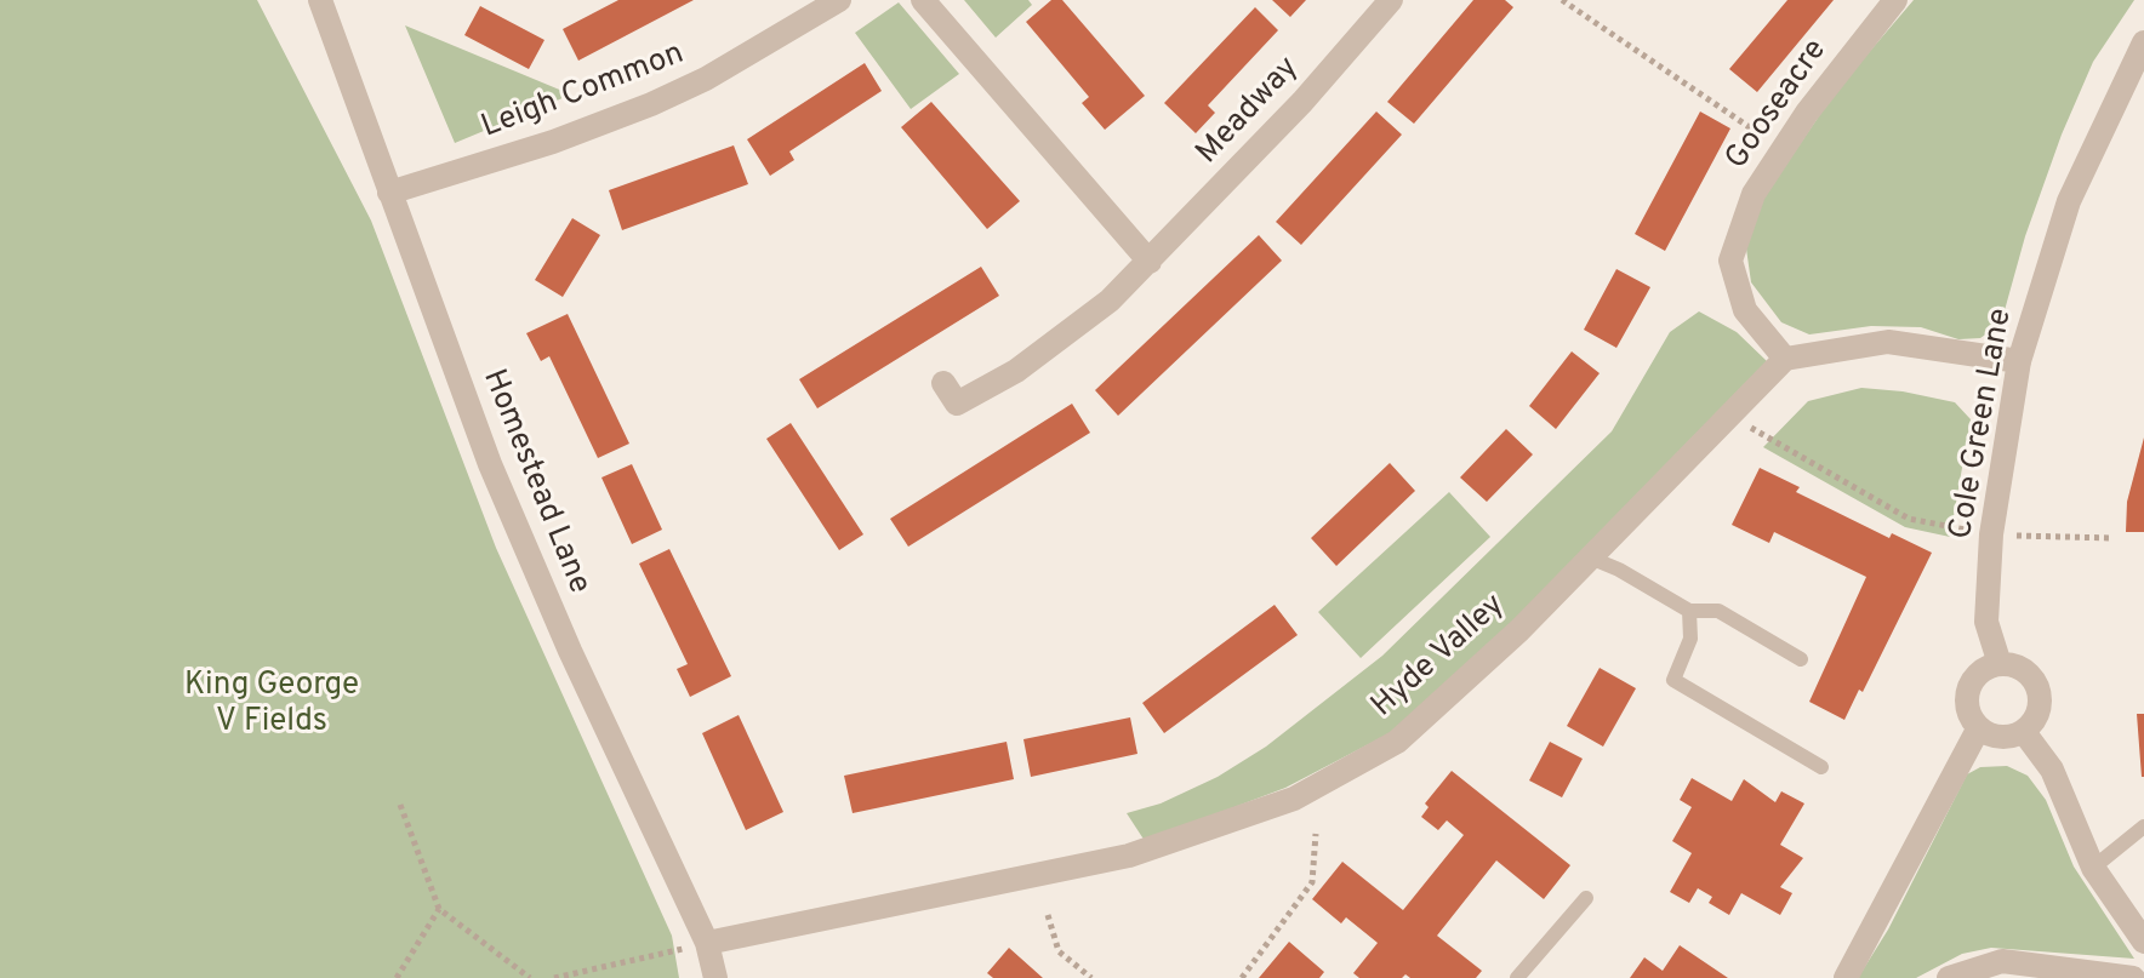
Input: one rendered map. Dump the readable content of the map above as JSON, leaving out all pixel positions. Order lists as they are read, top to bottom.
{
  "streets": {
    "street": [
      "Leigh Common",
      "Gooseacre",
      "Meadway",
      "Cole Green Lane",
      "Homestead Lane",
      "Hyde Valley"
    ]
  },
  "crossings": [
    ["Leigh Common", "Homestead Lane"],
    ["Gooseacre", "Hyde Valley"],
    ["Homestead Lane", "Hyde Valley"]
  ],
  "parks": ["King George V Fields"]
}
